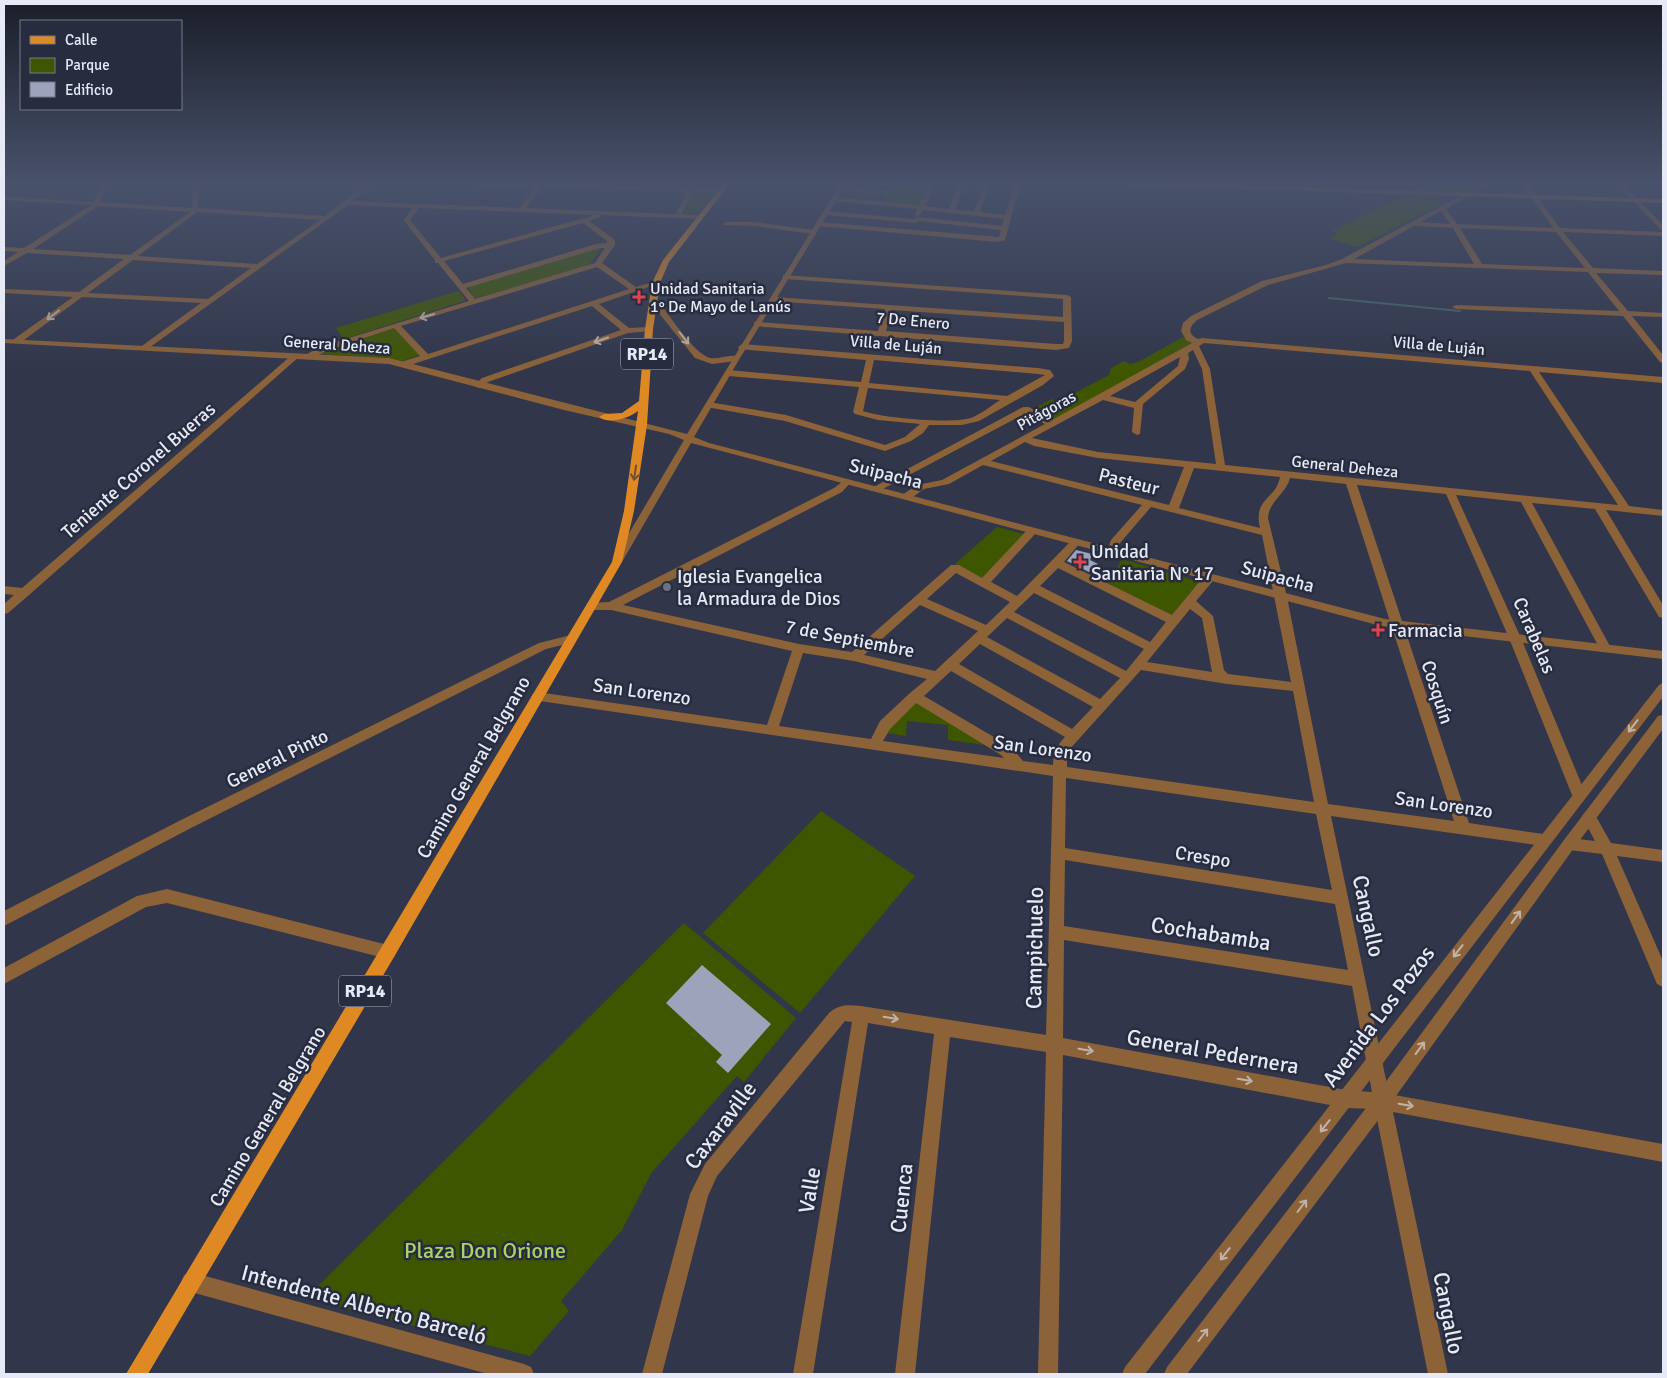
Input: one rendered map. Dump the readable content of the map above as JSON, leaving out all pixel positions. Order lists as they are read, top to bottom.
{
  "streets": {
    "main road": ["RP14", "Camino General Belgrano"],
    "street": [
      "7 De Enero",
      "General Deheza",
      "Villa de Luján",
      "Pitágoras",
      "Teniente Coronel Bueras",
      "Suipacha",
      "Pasteur",
      "Carabelas",
      "7 de Septiembre",
      "San Lorenzo",
      "Cosquín",
      "General Pinto",
      "Crespo",
      "Cangallo",
      "Cochabamba",
      "Campichuelo",
      "Avenida Los Pozos",
      "General Pedernera",
      "Caxaraville",
      "Valle",
      "Cuenca",
      "Intendente Alberto Barceló"
    ]
  },
  "crossings": [
    ["7 De Enero", "Villa de Luján"],
    ["7 De Enero", "Camino General Belgrano"],
    ["General Deheza", "RP14"],
    ["General Deheza", "Pitágoras"],
    ["General Deheza", "Teniente Coronel Bueras"],
    ["General Deheza", "Suipacha"],
    ["General Deheza", "Carabelas"],
    ["General Deheza", "Cosquín"],
    ["General Deheza", "Camino General Belgrano"],
    ["General Deheza", "Cangallo"],
    ["Villa de Luján", "Pitágoras"],
    ["Villa de Luján", "Camino General Belgrano"],
    ["RP14", "Camino General Belgrano"],
    ["Pitágoras", "Suipacha"],
    ["Pitágoras", "Pasteur"],
    ["Suipacha", "Carabelas"],
    ["Suipacha", "Cosquín"],
    ["Suipacha", "Camino General Belgrano"],
    ["Suipacha", "Cangallo"],
    ["Suipacha", "Campichuelo"],
    ["Pasteur", "Cangallo"],
    ["Carabelas", "Avenida Los Pozos"],
    ["San Lorenzo", "Cosquín"],
    ["San Lorenzo", "Camino General Belgrano"],
    ["San Lorenzo", "Cangallo"],
    ["San Lorenzo", "Campichuelo"],
    ["San Lorenzo", "Avenida Los Pozos"],
    ["General Pinto", "Camino General Belgrano"],
    ["Camino General Belgrano", "Intendente Alberto Barceló"],
    ["Crespo", "Cangallo"],
    ["Crespo", "Campichuelo"],
    ["Cangallo", "Cochabamba"],
    ["Cangallo", "Avenida Los Pozos"],
    ["Cangallo", "General Pedernera"],
    ["Cochabamba", "Campichuelo"],
    ["Campichuelo", "General Pedernera"],
    ["Avenida Los Pozos", "General Pedernera"],
    ["General Pedernera", "Caxaraville"],
    ["General Pedernera", "Valle"],
    ["General Pedernera", "Cuenca"],
    ["Caxaraville", "Valle"]
  ],
  "one_way": ["General Pedernera"],
  "parks": ["Plaza Don Orione"],
  "places": {
    "health": ["Unidad Sanitaria 1° De Mayo de Lanús", "Unidad Sanitaria N° 17", "Farmacia"],
    "other": ["Iglesia Evangelica la Armadura de Dios"]
  },
  "legend": ["Calle", "Parque", "Edificio"]
}
